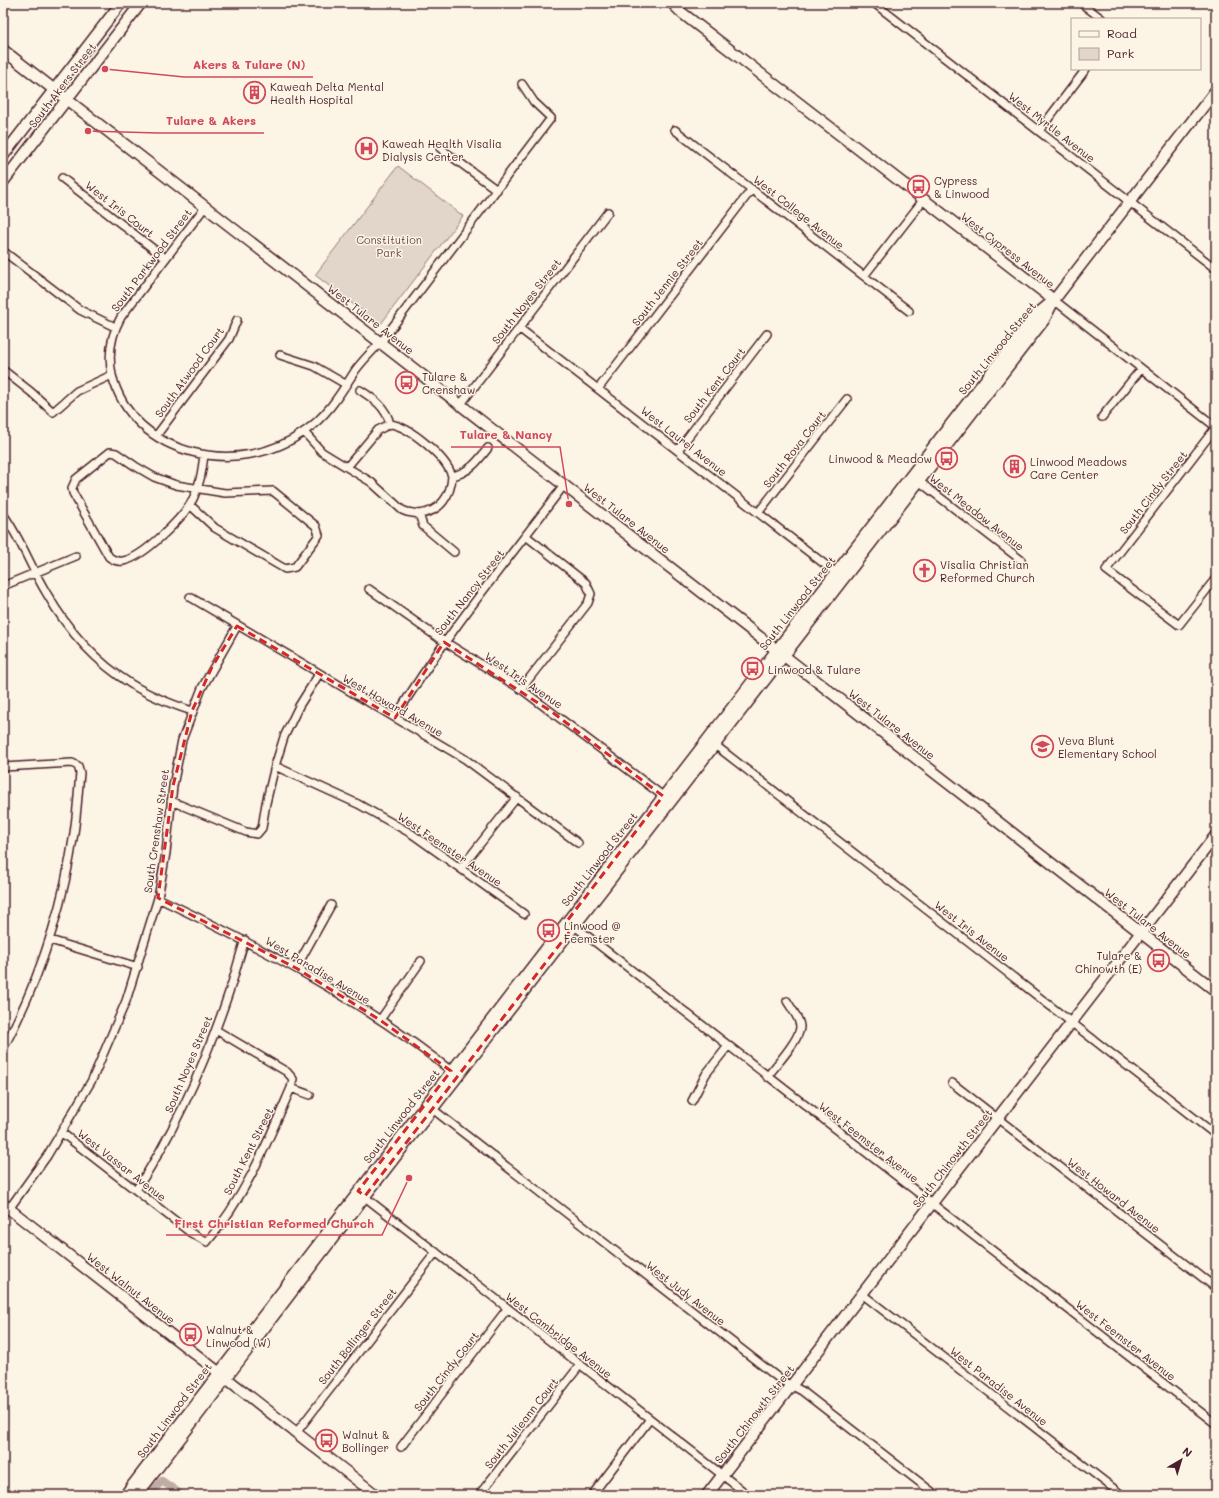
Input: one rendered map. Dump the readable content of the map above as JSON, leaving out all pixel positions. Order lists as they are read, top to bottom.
{
  "streets": {
    "street": [
      "South Akers Street",
      "West Myrtle Avenue",
      "West Iris Court",
      "West College Avenue",
      "West Cypress Avenue",
      "South Parkwood Street",
      "South Jennie Street",
      "South Noyes Street",
      "West Tulare Avenue",
      "South Linwood Street",
      "South Atwood Court",
      "South Kent Court",
      "West Laurel Avenue",
      "South Rova Court",
      "South Cindy Street",
      "West Meadow Avenue",
      "South Nancy Street",
      "West Iris Avenue",
      "West Howard Avenue",
      "South Crenshaw Street",
      "West Feemster Avenue",
      "West Paradise Avenue",
      "South Kent Street",
      "South Chinowth Street",
      "West Vassar Avenue",
      "West Walnut Avenue",
      "West Judy Avenue",
      "West Cambridge Avenue",
      "South Bollinger Street",
      "South Cindy Court",
      "South Julieann Court"
    ]
  },
  "crossings": [
    ["South Akers Street", "West Tulare Avenue"],
    ["West Myrtle Avenue", "South Linwood Street"],
    ["West Iris Court", "South Parkwood Street"],
    ["West College Avenue", "South Jennie Street"],
    ["West Cypress Avenue", "South Linwood Street"],
    ["West Cypress Avenue", "South Cindy Street"],
    ["South Parkwood Street", "West Tulare Avenue"],
    ["South Parkwood Street", "South Atwood Court"],
    ["South Jennie Street", "West Laurel Avenue"],
    ["South Noyes Street", "West Tulare Avenue"],
    ["South Noyes Street", "West Laurel Avenue"],
    ["South Noyes Street", "West Paradise Avenue"],
    ["South Noyes Street", "West Vassar Avenue"],
    ["West Tulare Avenue", "South Linwood Street"],
    ["West Tulare Avenue", "South Nancy Street"],
    ["West Tulare Avenue", "South Chinowth Street"],
    ["South Linwood Street", "West Laurel Avenue"],
    ["South Linwood Street", "West Meadow Avenue"],
    ["South Linwood Street", "West Iris Avenue"],
    ["South Linwood Street", "West Feemster Avenue"],
    ["South Linwood Street", "West Paradise Avenue"],
    ["South Linwood Street", "West Walnut Avenue"],
    ["South Linwood Street", "West Judy Avenue"],
    ["South Linwood Street", "West Cambridge Avenue"],
    ["South Kent Court", "West Laurel Avenue"],
    ["West Laurel Avenue", "South Rova Court"],
    ["South Nancy Street", "West Iris Avenue"],
    ["South Nancy Street", "West Howard Avenue"],
    ["West Iris Avenue", "South Chinowth Street"],
    ["West Howard Avenue", "South Crenshaw Street"],
    ["West Howard Avenue", "South Chinowth Street"],
    ["South Crenshaw Street", "West Paradise Avenue"],
    ["South Crenshaw Street", "West Vassar Avenue"],
    ["South Crenshaw Street", "West Walnut Avenue"],
    ["West Feemster Avenue", "South Chinowth Street"],
    ["West Paradise Avenue", "South Chinowth Street"],
    ["South Kent Street", "West Vassar Avenue"],
    ["South Chinowth Street", "West Judy Avenue"],
    ["South Chinowth Street", "West Cambridge Avenue"],
    ["West Walnut Avenue", "South Bollinger Street"],
    ["West Cambridge Avenue", "South Bollinger Street"],
    ["West Cambridge Avenue", "South Cindy Court"],
    ["West Cambridge Avenue", "South Julieann Court"]
  ],
  "parks": ["Constitution Park"],
  "places": {
    "other": [
      "Akers & Tulare (N)",
      "Tulare & Akers",
      "Tulare & Nancy",
      "First Christian Reformed Church"
    ],
    "building": ["Kaweah Delta Mental Health Hospital", "Linwood Meadows Care Center"],
    "hospital": ["Kaweah Health Visalia Dialysis Center"],
    "bus stop": [
      "Cypress & Linwood",
      "Tulare & Crenshaw",
      "Linwood & Meadow",
      "Linwood & Tulare",
      "Linwood @ Feemster",
      "Tulare & Chinowth (E)",
      "Walnut & Linwood (W)",
      "Walnut & Bollinger"
    ],
    "church": ["Visalia Christian Reformed Church"],
    "school or university": ["Veva Blunt Elementary School"]
  },
  "legend": ["Road", "Park"],
  "north": "top right"
}
